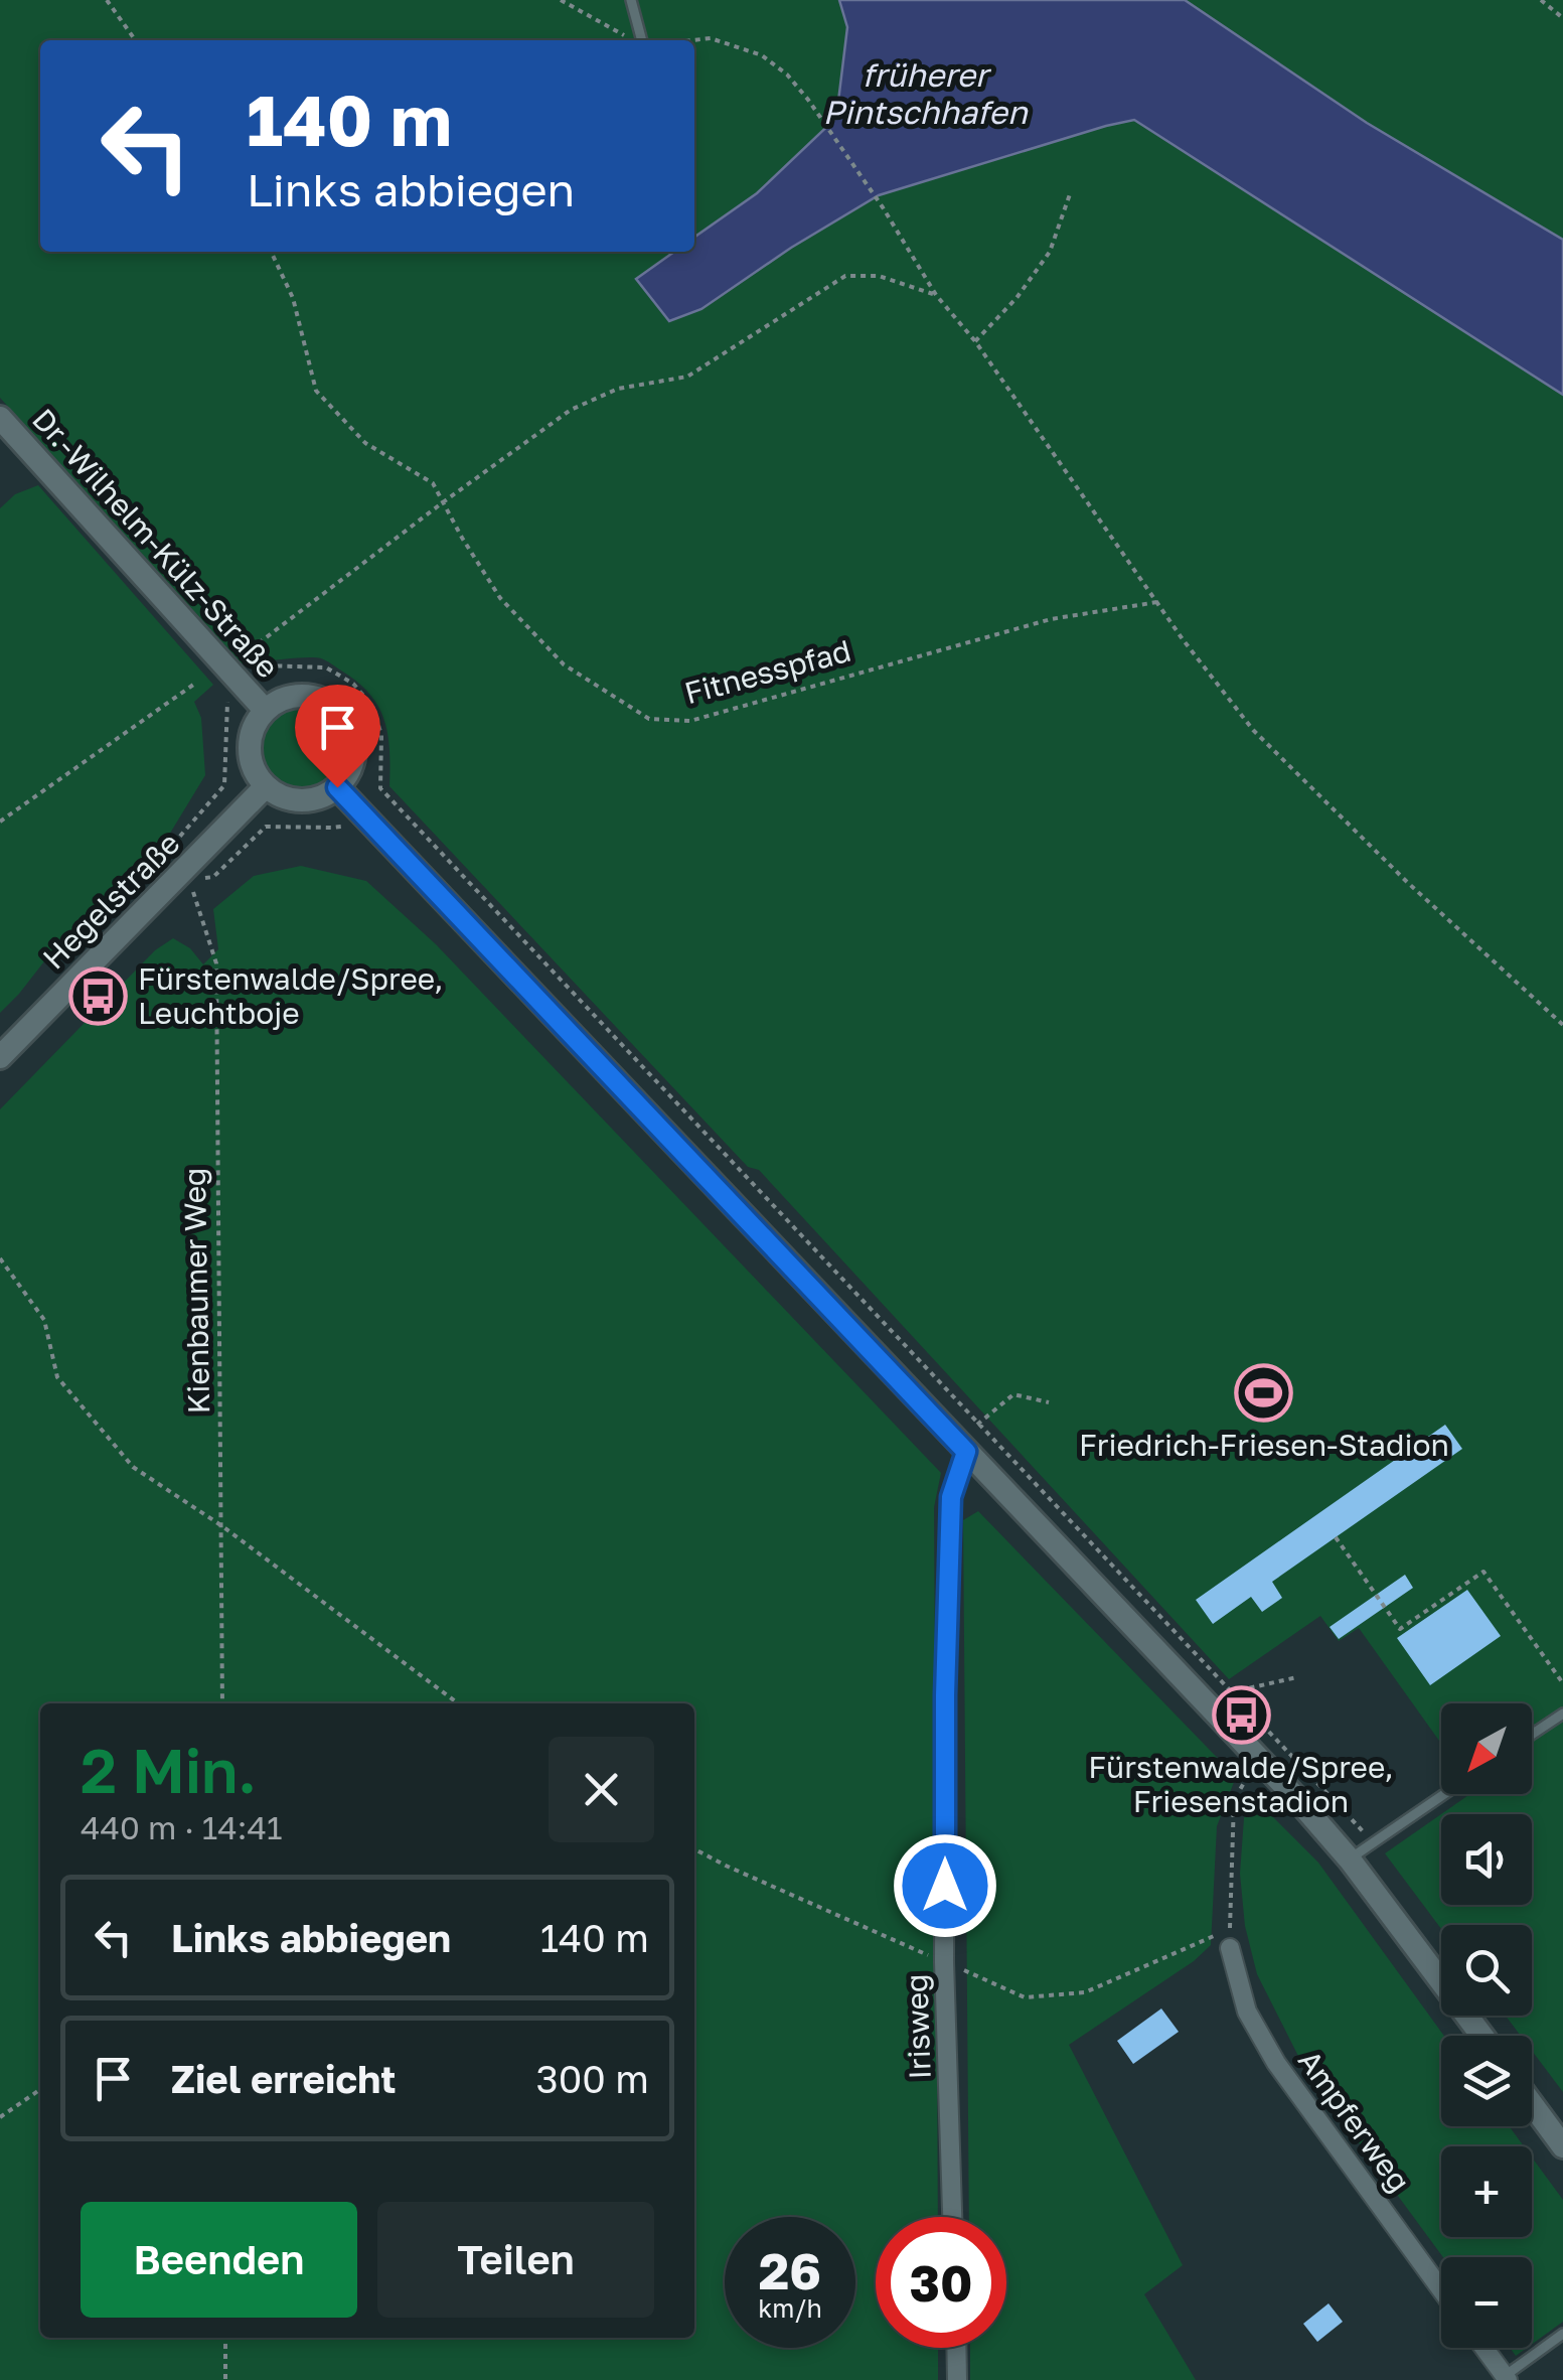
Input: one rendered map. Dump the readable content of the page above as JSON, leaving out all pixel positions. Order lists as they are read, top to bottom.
{
  "streets": {
    "main road": ["Dr.-Wilhelm-Külz-Straße", "Hegelstraße"],
    "street": ["Irisweg", "Ampferweg"],
    "path": ["Fitnesspfad", "Kienbaumer Weg"]
  },
  "crossings": [
    ["Dr.-Wilhelm-Külz-Straße", "Hegelstraße"],
    ["Dr.-Wilhelm-Külz-Straße", "Kienbaumer Weg"],
    ["Hegelstraße", "Kienbaumer Weg"]
  ],
  "water": ["früherer Pintschhafen"],
  "places": {
    "bus stop": ["Fürstenwalde/Spree, Leuchtboje", "Fürstenwalde/Spree, Friesenstadion"],
    "sports": ["Friedrich-Friesen-Stadion"]
  },
  "north": "bottom left",
  "page": {
    "turn": ["140 m", "Links abbiegen"],
    "map_buttons": ["+", "−"],
    "heading": ["2 Min.", "440 m · 14:41"],
    "list": [
      {
        "name": "Links abbiegen",
        "value": "140 m"
      },
      {
        "name": "Ziel erreicht",
        "value": "300 m"
      }
    ],
    "buttons": ["Beenden", "Teilen"],
    "speed": "26 km/h",
    "limit": "30"
  }
}
